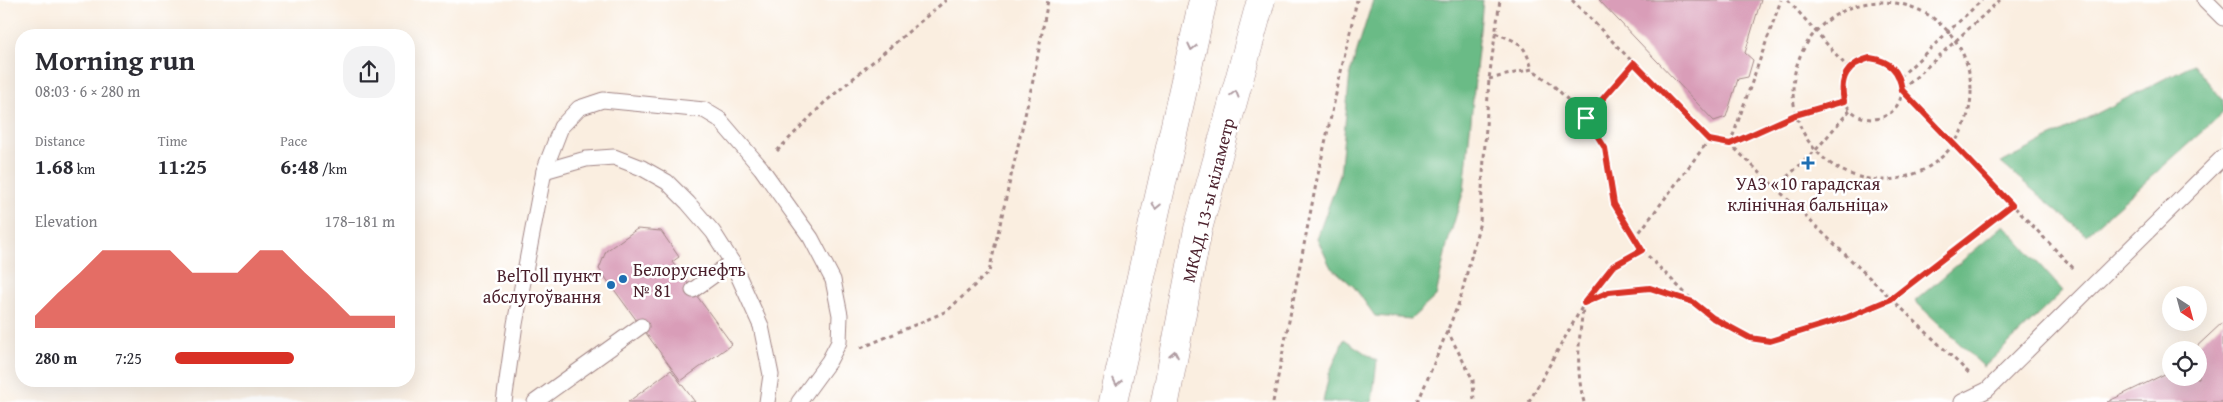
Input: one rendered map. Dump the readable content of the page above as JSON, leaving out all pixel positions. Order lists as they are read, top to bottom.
{
  "streets": {
    "highway": ["МКАД, 13-ы кіламетр"]
  },
  "places": {
    "health": ["УАЗ «10 гарадская клінічная бальніца»"],
    "other": ["Белоруснефть № 81", "BelToll пункт абслугоўвання"]
  },
  "north": "bottom right",
  "page": {
    "heading": ["Morning run", "08:03 · 6 × 280 m"],
    "stats": [
      ["Distance", "1.68 km"],
      ["Time", "11:25"],
      ["Pace", "6:48 /km"]
    ],
    "chart": ["Elevation", "178–181 m"],
    "list": [
      {
        "name": "280 m",
        "note": "7:25"
      }
    ]
  }
}
